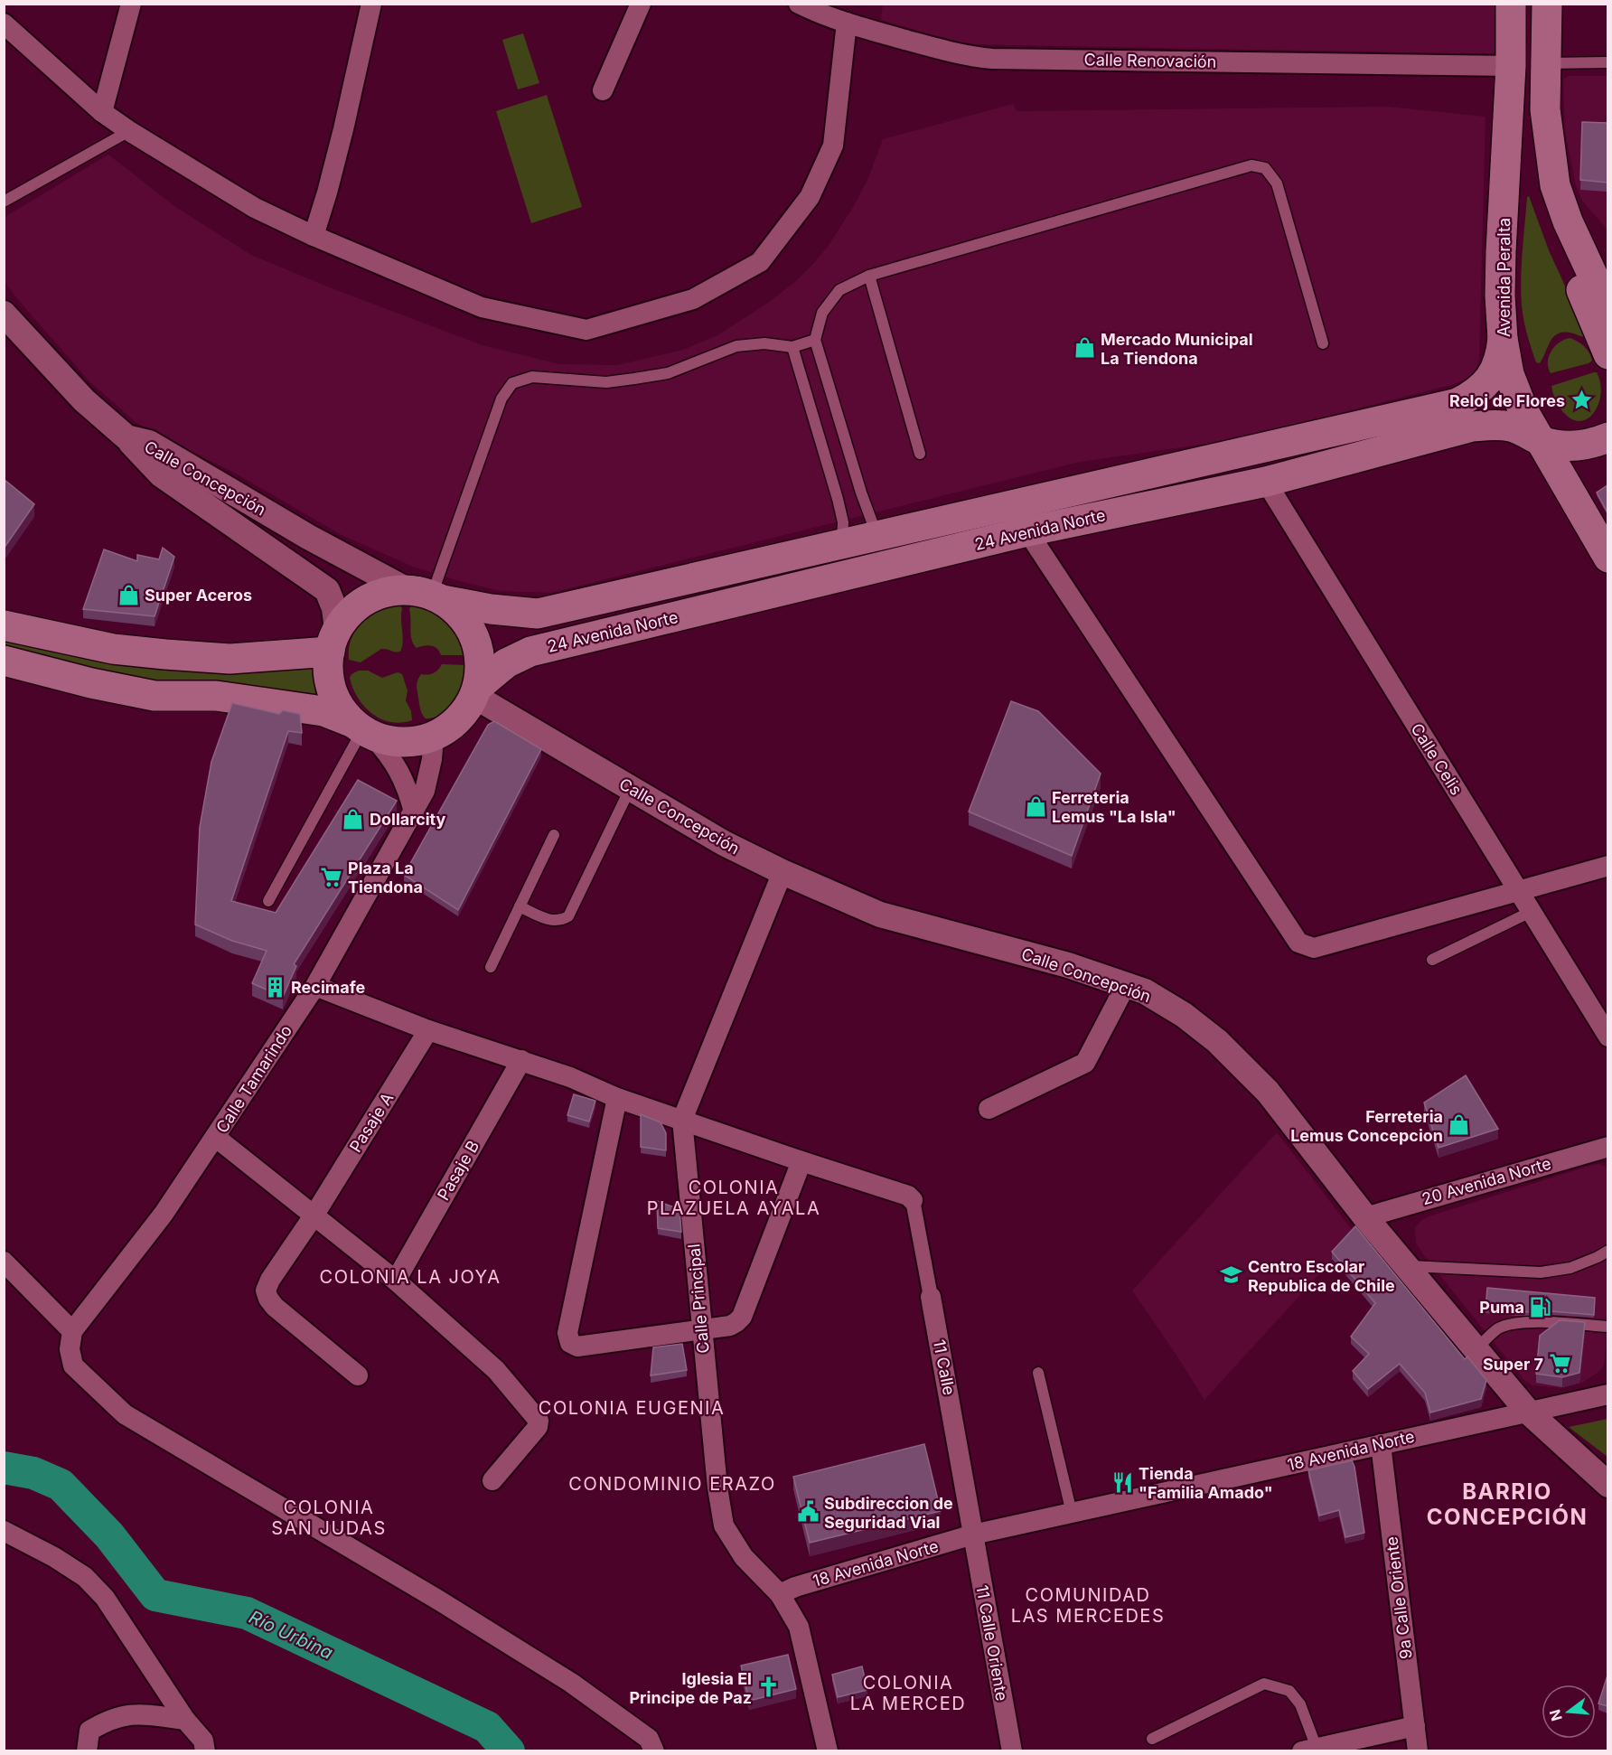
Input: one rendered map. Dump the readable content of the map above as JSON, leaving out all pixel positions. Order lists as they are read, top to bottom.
{
  "streets": {
    "main road": ["Avenida Peralta", "24 Avenida Norte"],
    "street": [
      "Calle Renovación",
      "Calle Concepción",
      "Calle Celis",
      "Calle Tamarindo",
      "Pasaje A",
      "Pasaje B",
      "20 Avenida Norte",
      "Calle Principal",
      "11 Calle",
      "18 Avenida Norte",
      "9a Calle Oriente",
      "11 Calle Oriente"
    ]
  },
  "crossings": [
    ["Calle Renovación", "Avenida Peralta"],
    ["Avenida Peralta", "24 Avenida Norte"],
    ["Calle Concepción", "24 Avenida Norte"],
    ["Calle Concepción", "Calle Tamarindo"],
    ["Calle Concepción", "20 Avenida Norte"],
    ["Calle Concepción", "Calle Principal"],
    ["Calle Concepción", "18 Avenida Norte"],
    ["24 Avenida Norte", "Calle Celis"],
    ["24 Avenida Norte", "Calle Tamarindo"],
    ["Calle Principal", "18 Avenida Norte"],
    ["11 Calle", "18 Avenida Norte"],
    ["11 Calle", "11 Calle Oriente"],
    ["18 Avenida Norte", "9a Calle Oriente"],
    ["18 Avenida Norte", "11 Calle Oriente"]
  ],
  "districts": [
    "COLONIA PLAZUELA AYALA",
    "COLONIA LA JOYA",
    "COLONIA EUGENIA",
    "CONDOMINIO ERAZO",
    "BARRIO CONCEPCIÓN",
    "COLONIA SAN JUDAS",
    "COMUNIDAD LAS MERCEDES",
    "COLONIA LA MERCED"
  ],
  "water": ["Río Urbina"],
  "places": {
    "shop": [
      "Mercado Municipal La Tiendona",
      "Super Aceros",
      "Ferreteria Lemus \"La Isla\"",
      "Dollarcity",
      "Ferreteria Lemus Concepcion"
    ],
    "place": ["Reloj de Flores"],
    "supermarket": ["Plaza La Tiendona", "Super 7"],
    "building": ["Recimafe"],
    "school or university": ["Centro Escolar Republica de Chile"],
    "fuel station": ["Puma"],
    "restaurant": ["Tienda \"Familia Amado\""],
    "public building": ["Subdireccion de Seguridad Vial"],
    "church": ["Iglesia El Principe de Paz"]
  },
  "north": "left"
}
